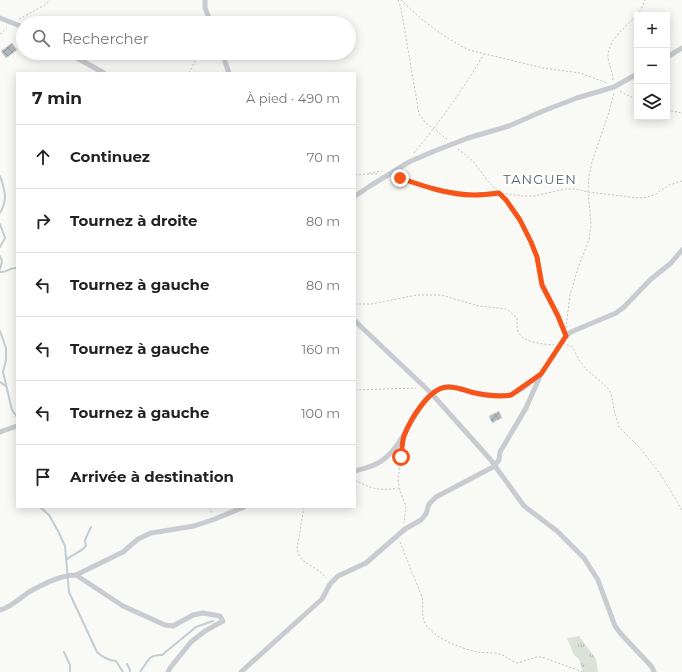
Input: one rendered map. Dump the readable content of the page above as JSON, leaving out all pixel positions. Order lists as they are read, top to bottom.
{
  "districts": ["TANGUEN"],
  "page": {
    "map_buttons": ["+", "−"],
    "search": "Rechercher",
    "heading": ["7 min", "À pied · 490 m"],
    "list": [
      ["Continuez", "70 m"],
      ["Tournez à droite", "80 m"],
      ["Tournez à gauche", "80 m"],
      ["Tournez à gauche", "160 m"],
      ["Tournez à gauche", "100 m"],
      "Arrivée à destination"
    ]
  }
}
